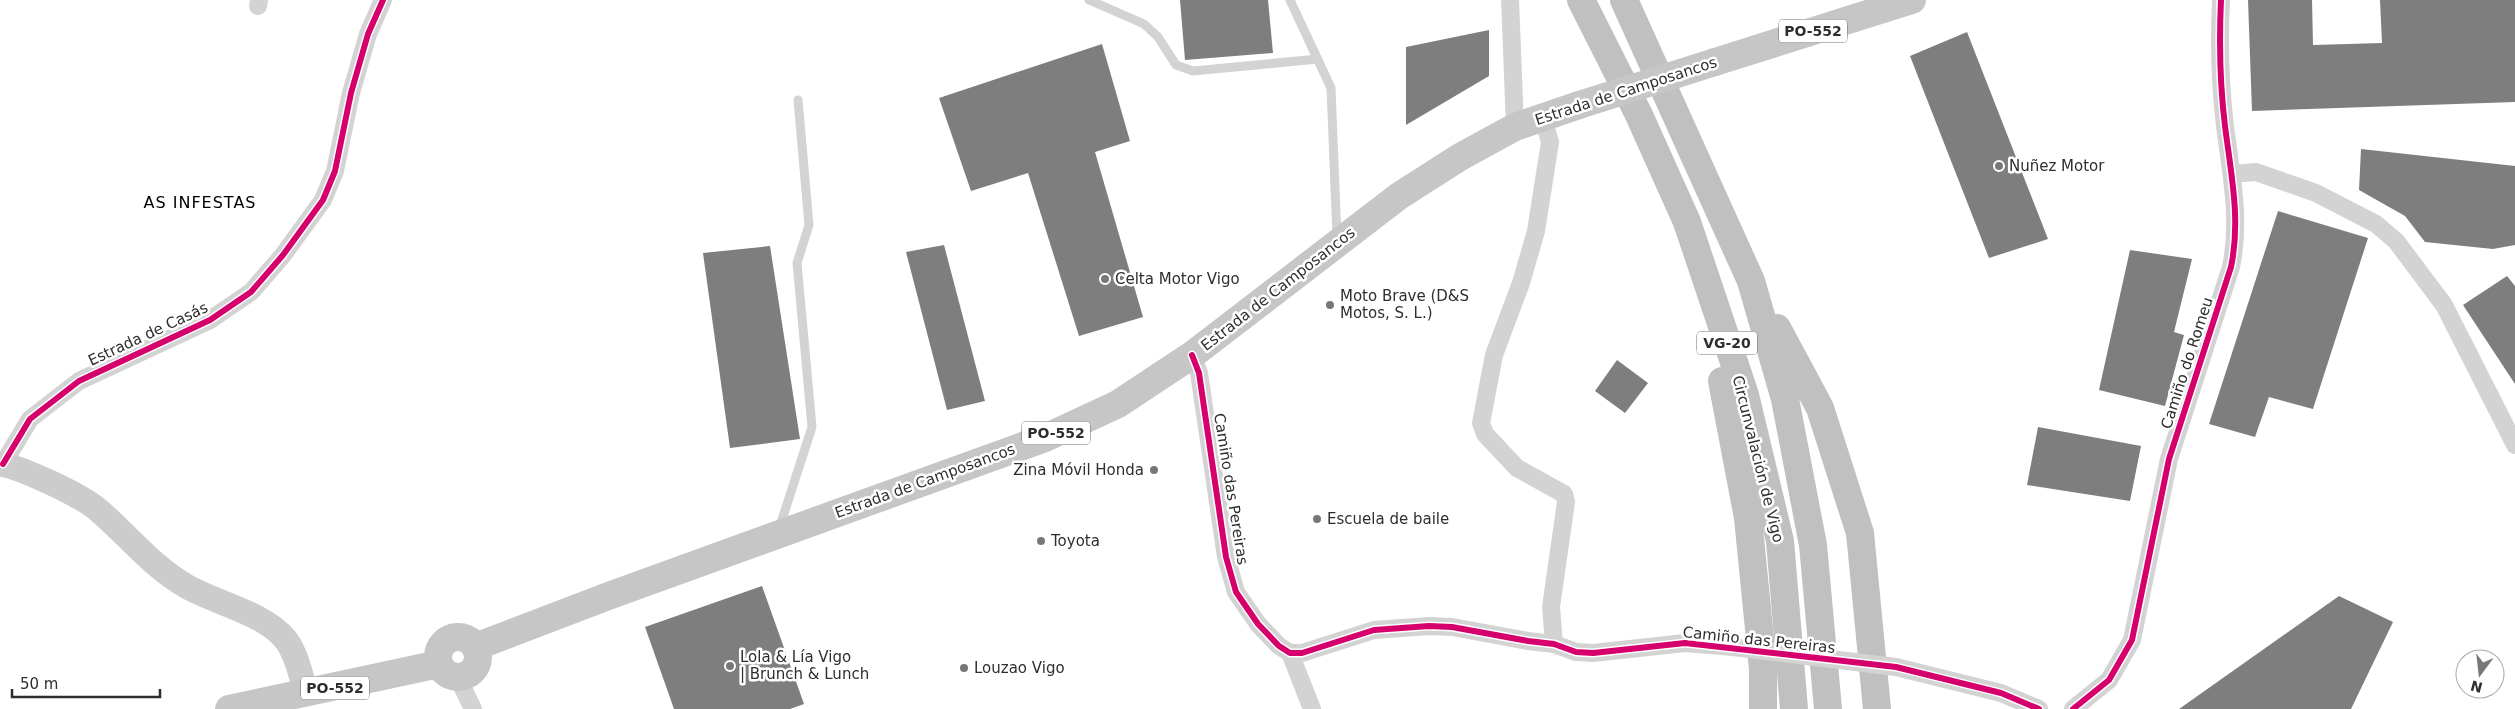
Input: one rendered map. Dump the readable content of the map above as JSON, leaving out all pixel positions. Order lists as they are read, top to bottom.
{
  "streets": {
    "highway": ["VG-20", "Circunvalación de Vigo"],
    "main road": ["PO-552", "Estrada de Camposancos"],
    "street": ["Estrada de Casás", "Camiño do Romeu", "Camiño das Pereiras"]
  },
  "crossings": [
    ["Estrada de Camposancos", "Camiño das Pereiras"]
  ],
  "districts": ["AS INFESTAS"],
  "places": [
    "Nuñez Motor",
    "Celta Motor Vigo",
    "Moto Brave (D&S Motos, S. L.)",
    "Zina Móvil Honda",
    "Escuela de baile",
    "Toyota",
    "Lola & Lía Vigo | Brunch & Lunch",
    "Louzao Vigo"
  ],
  "scale_bar": "50 m",
  "north": "bottom"
}
